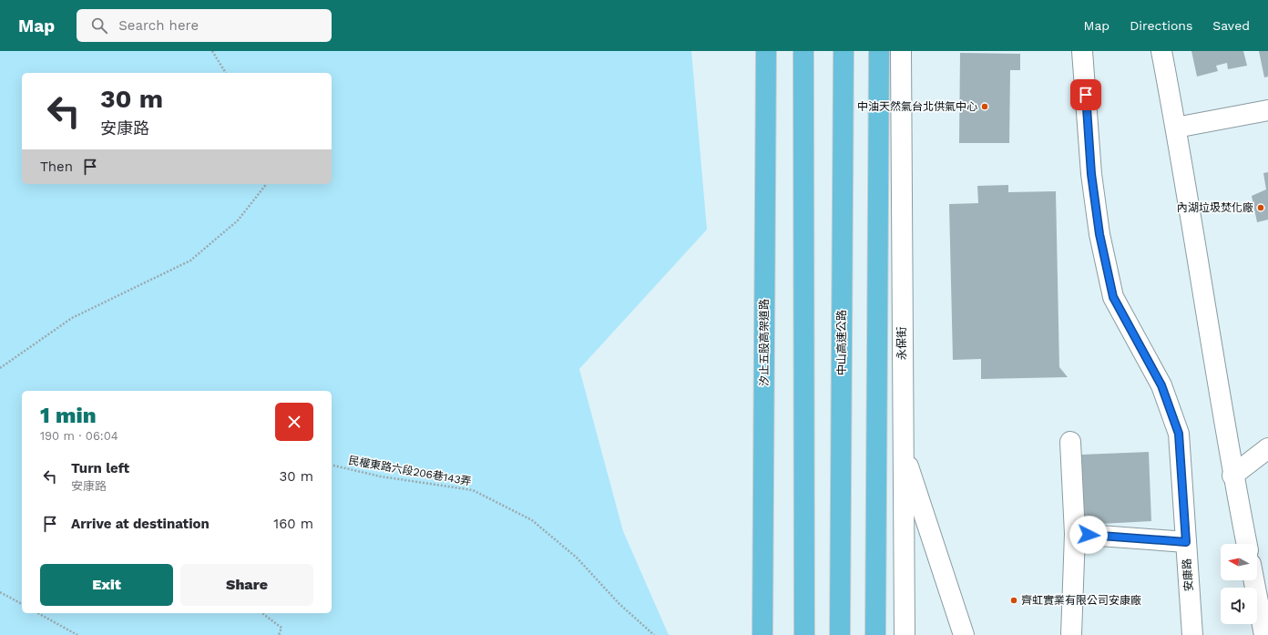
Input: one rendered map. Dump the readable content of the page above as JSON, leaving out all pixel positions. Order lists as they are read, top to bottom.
{
  "streets": {
    "highway": ["汐止五股高架道路", "中山高速公路"],
    "street": ["永保街", "安康路"],
    "path": ["民權東路六段206巷143弄"]
  },
  "places": ["中油天然氣台北供氣中心", "內湖垃圾焚化廠", "齊虹實業有限公司安康廠"],
  "north": "left",
  "page": {
    "header": "Map",
    "search": "Search here",
    "nav": ["Map", "Directions", "Saved"],
    "turn": ["30 m", "安康路"],
    "then": "Then",
    "heading": ["1 min", "190 m · 06:04"],
    "list": [
      {
        "name": "Turn left",
        "note": "安康路",
        "value": "30 m"
      },
      {
        "name": "Arrive at destination",
        "value": "160 m"
      }
    ],
    "buttons": ["Exit", "Share"]
  }
}
